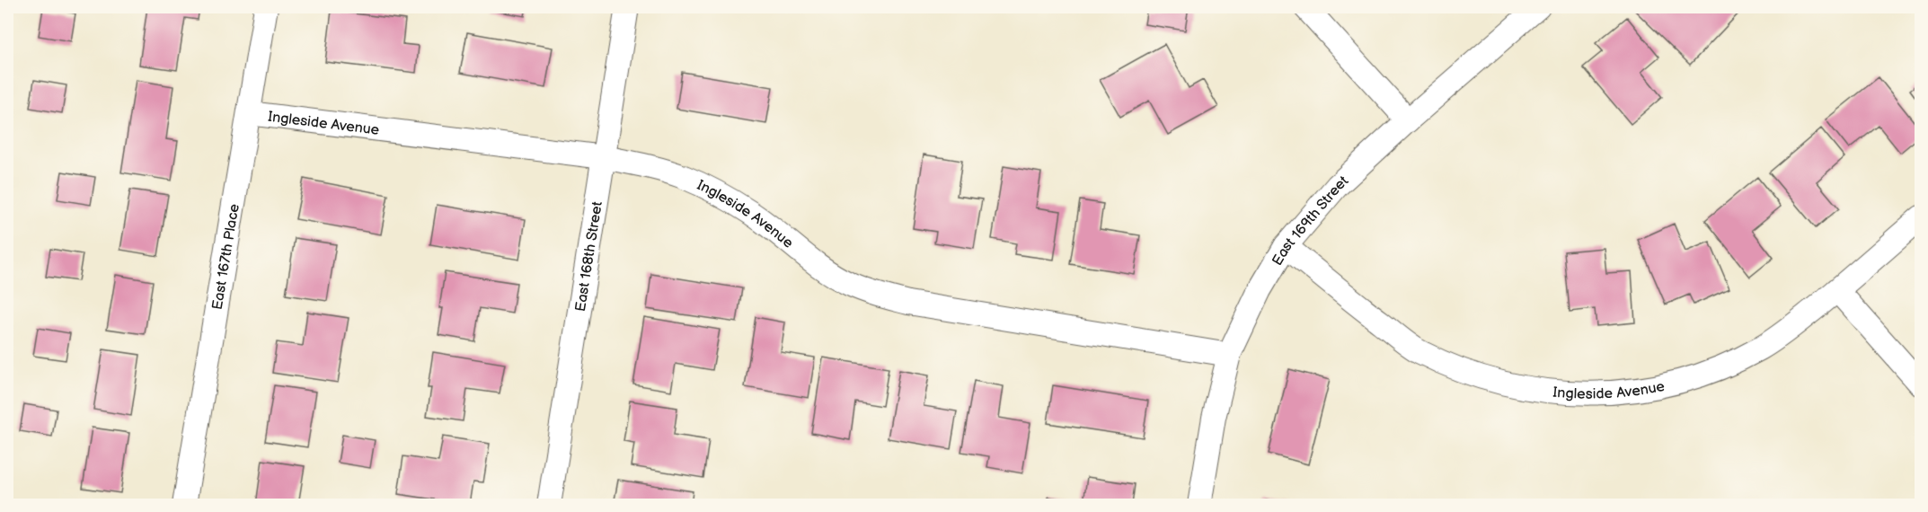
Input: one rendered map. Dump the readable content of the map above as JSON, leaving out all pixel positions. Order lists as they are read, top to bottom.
{
  "streets": {
    "street": [
      "Ingleside Avenue",
      "East 169th Street",
      "East 167th Place",
      "East 168th Street"
    ]
  },
  "crossings": [
    ["Ingleside Avenue", "East 169th Street"],
    ["Ingleside Avenue", "East 167th Place"],
    ["Ingleside Avenue", "East 168th Street"]
  ]
}
